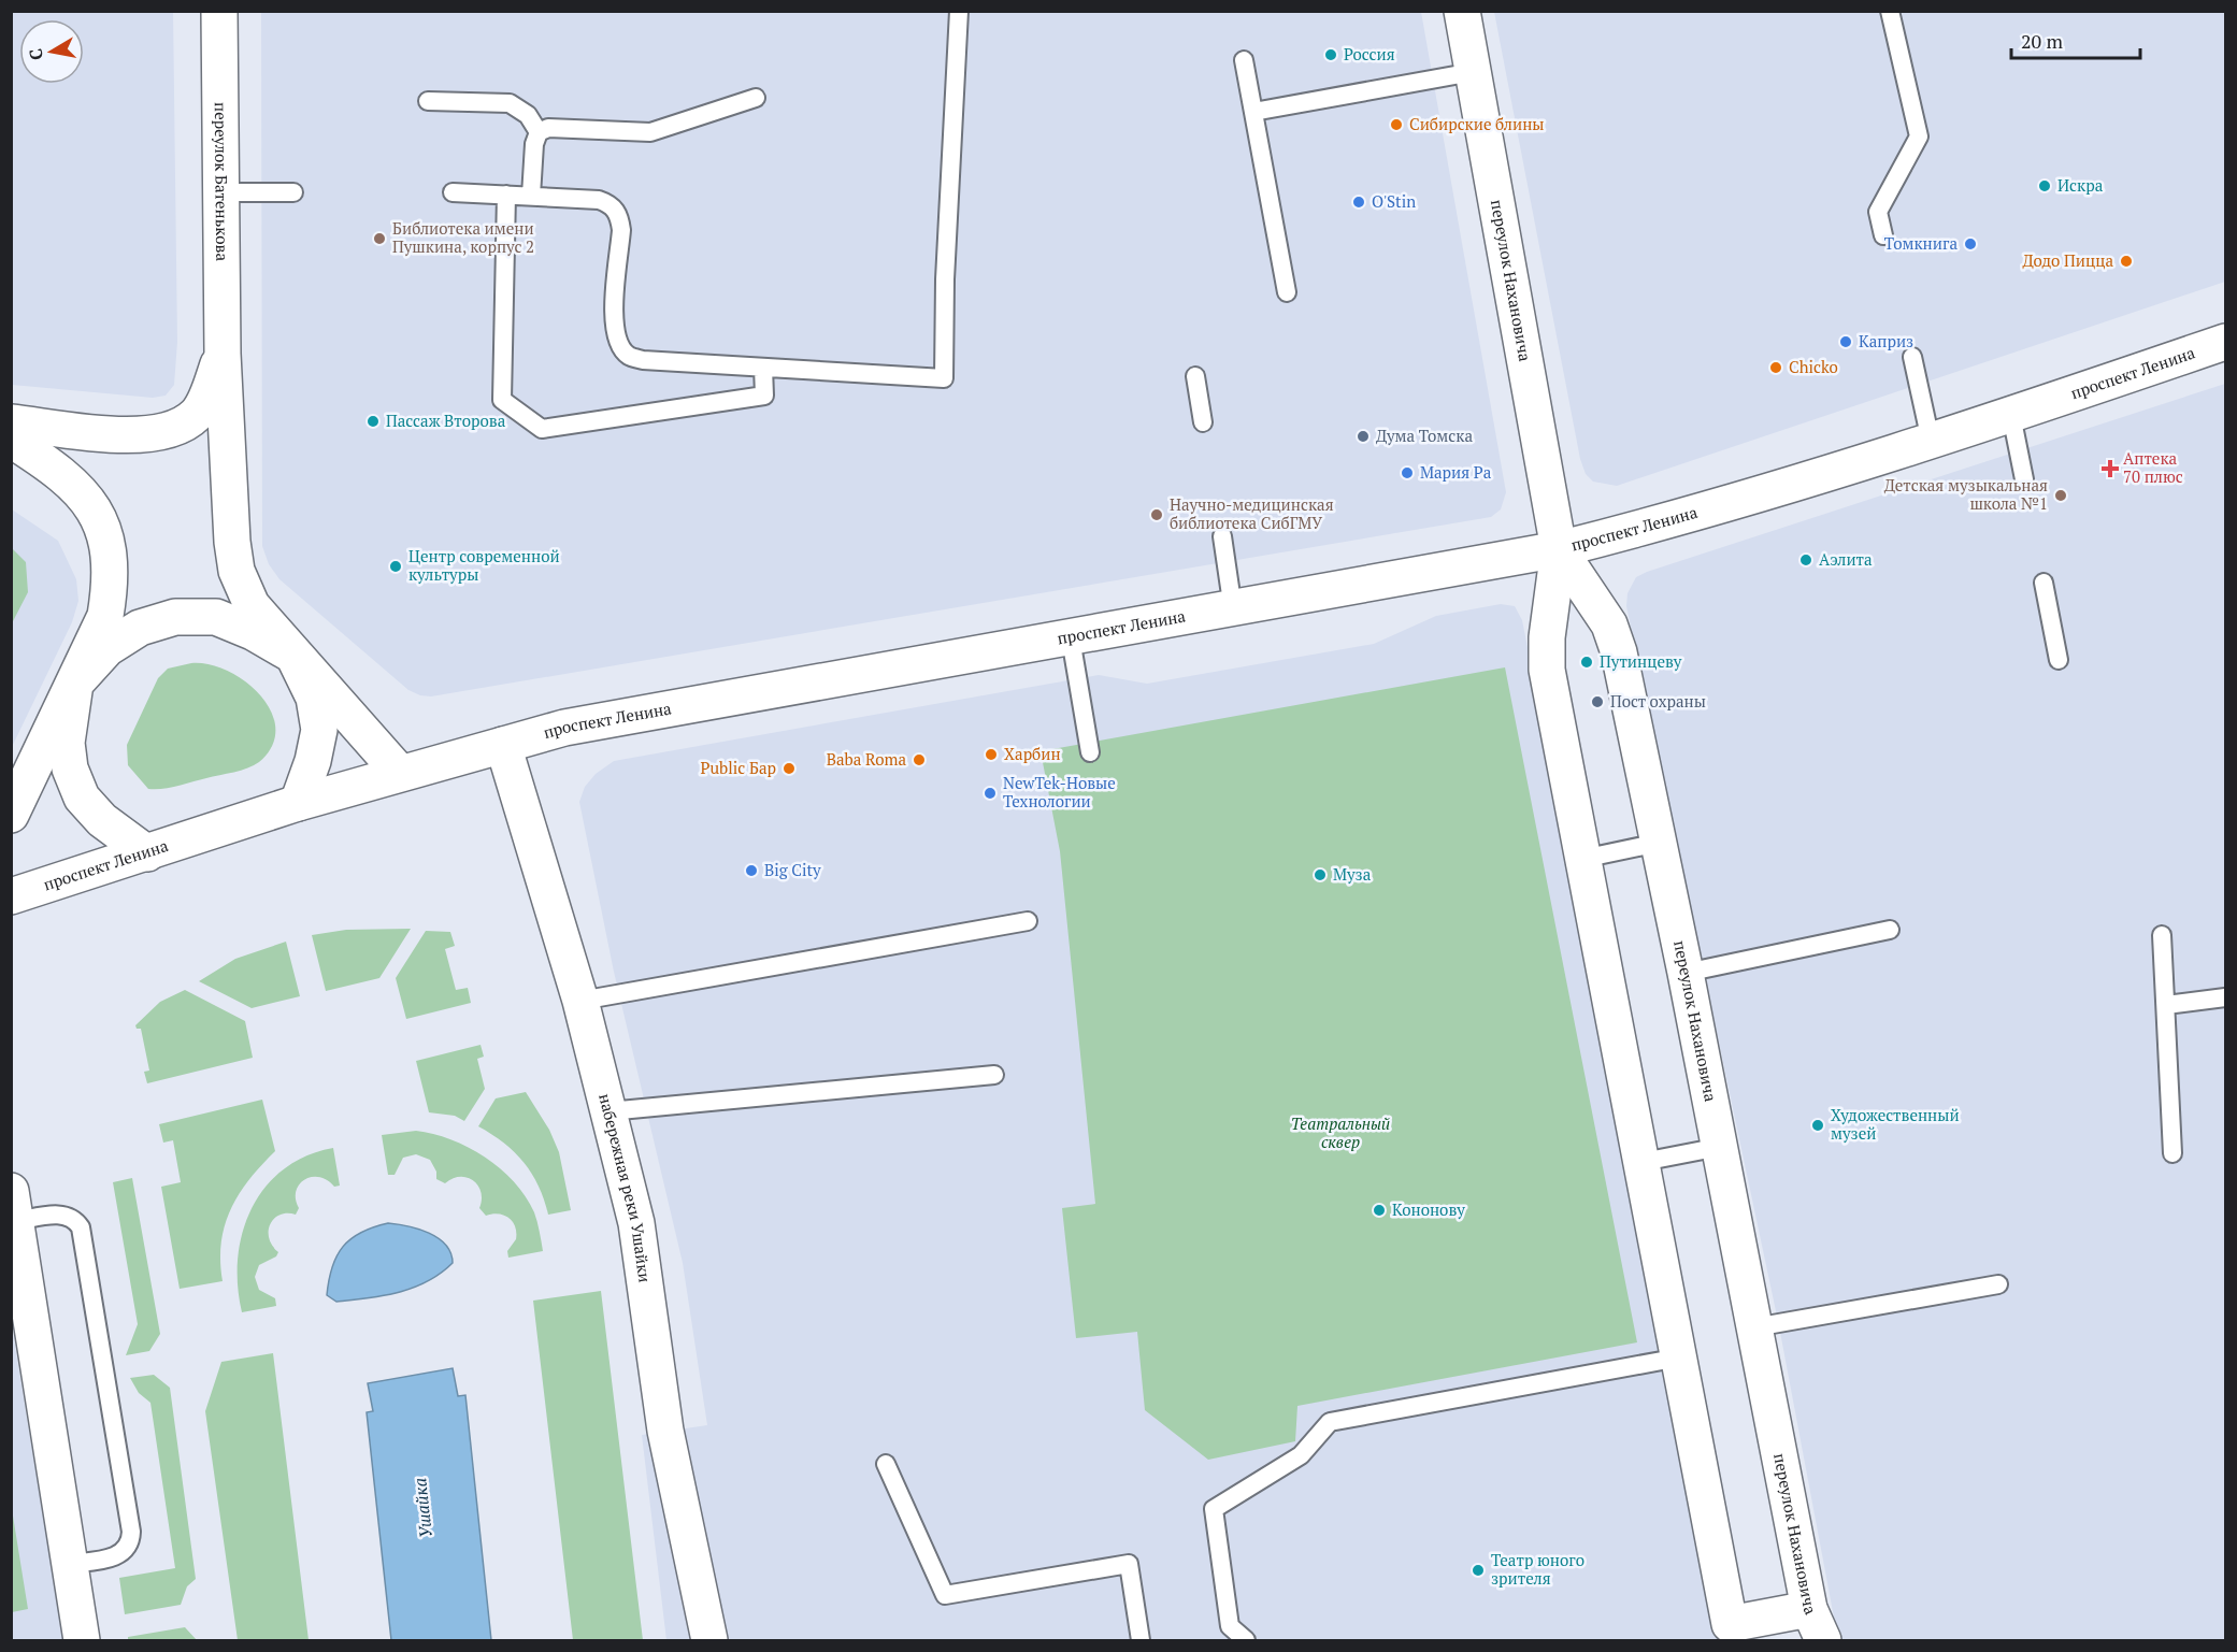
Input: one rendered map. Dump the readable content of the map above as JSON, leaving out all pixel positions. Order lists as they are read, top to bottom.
{
  "streets": {
    "main road": [
      "переулок Батенькова",
      "переулок Нахановича",
      "проспект Ленина",
      "набережная реки Ушайки"
    ]
  },
  "crossings": [
    ["переулок Нахановича", "проспект Ленина"],
    ["проспект Ленина", "набережная реки Ушайки"]
  ],
  "water": ["Ушайка"],
  "parks": ["Театральный сквер"],
  "places": {
    "other": [
      "Россия",
      "Сибирские блины",
      "Искра",
      "O'Stin",
      "Библиотека имени Пушкина, корпус 2",
      "Томкнига",
      "Додо Пицца",
      "Каприз",
      "Chicko",
      "Пассаж Второва",
      "Дума Томска",
      "Мария Ра",
      "Детская музыкальная школа №1",
      "Научно-медицинская библиотека СибГМУ",
      "Аэлита",
      "Центр современной культуры",
      "Путинцеву",
      "Пост охраны",
      "Харбин",
      "Baba Roma",
      "Public Бар",
      "NewTek-Новые Технологии",
      "Big City",
      "Муза",
      "Художественный музей",
      "Кононову",
      "Театр юного зрителя"
    ],
    "health": ["Аптека 70 плюс"]
  },
  "scale_bar": "20 m",
  "north": "left"
}
